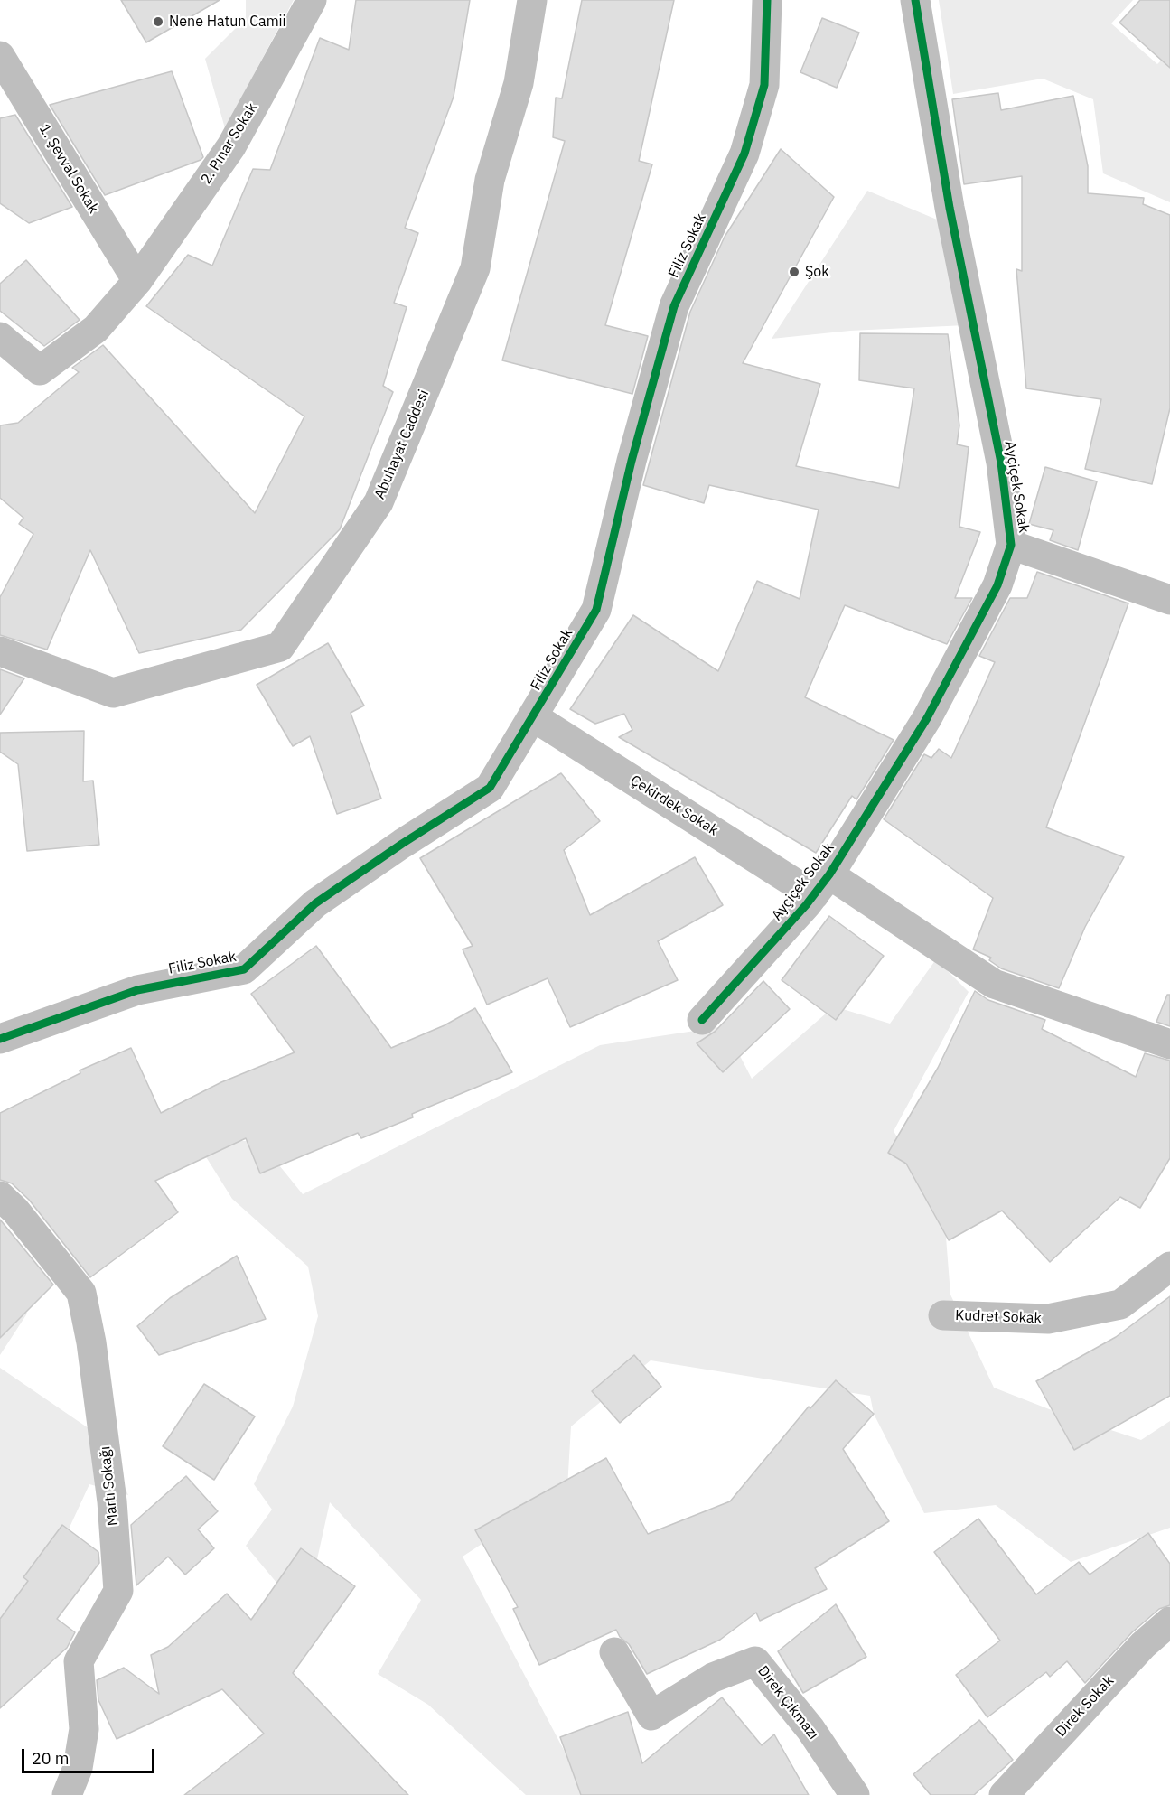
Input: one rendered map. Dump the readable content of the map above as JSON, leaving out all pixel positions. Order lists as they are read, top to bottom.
{
  "streets": {
    "street": [
      "2. Pınar Sokak",
      "1. Şevval Sokak",
      "Filiz Sokak",
      "Abuhayat Caddesi",
      "Ayçiçek Sokak",
      "Çekirdek Sokak",
      "Kudret Sokak",
      "Martı Sokağı",
      "Direk Çıkmazı",
      "Direk Sokak"
    ]
  },
  "crossings": [
    ["2. Pınar Sokak", "1. Şevval Sokak"],
    ["Filiz Sokak", "Çekirdek Sokak"],
    ["Ayçiçek Sokak", "Çekirdek Sokak"]
  ],
  "places": ["Nene Hatun Camii", "Şok"],
  "scale_bar": "20 m"
}
